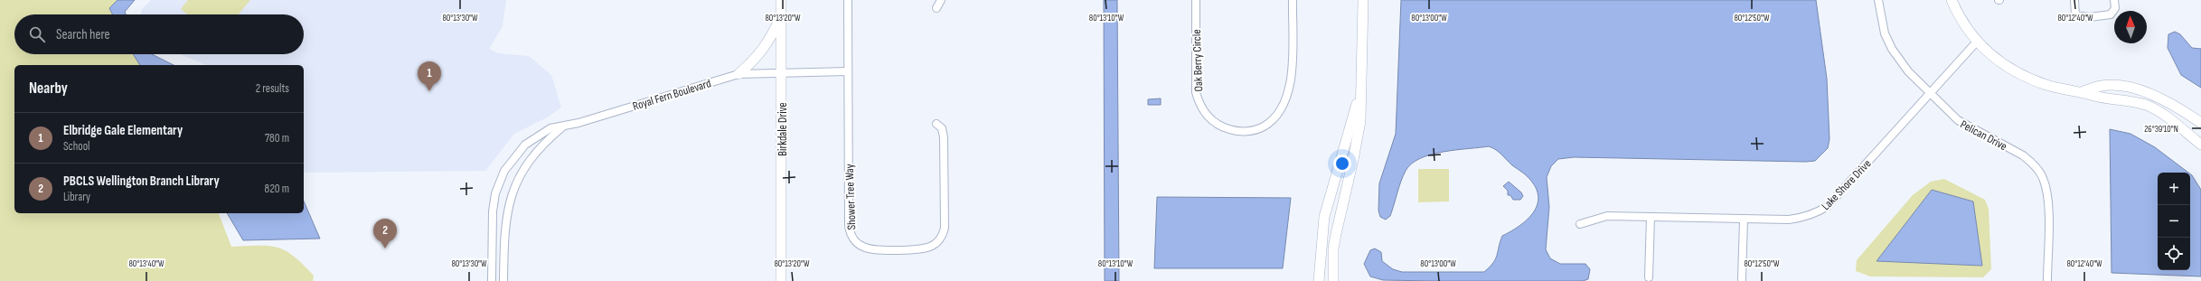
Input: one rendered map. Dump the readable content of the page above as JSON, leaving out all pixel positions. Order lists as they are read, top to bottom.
{
  "streets": {
    "street": [
      "Oak Berry Circle",
      "Royal Fern Boulevard",
      "Birkdale Drive",
      "Pelican Drive",
      "Lake Shore Drive",
      "Shower Tree Way"
    ]
  },
  "crossings": [
    ["Royal Fern Boulevard", "Birkdale Drive"],
    ["Pelican Drive", "Lake Shore Drive"]
  ],
  "north": "top",
  "page": {
    "search": "Search here",
    "pins": ["1", "2"],
    "heading": ["Nearby", "2 results"],
    "list": [
      {
        "mark": "1",
        "name": "Elbridge Gale Elementary",
        "note": "School",
        "value": "780 m"
      },
      {
        "mark": "2",
        "name": "PBCLS Wellington Branch Library",
        "note": "Library",
        "value": "820 m"
      }
    ],
    "map_buttons": ["+", "−"]
  },
  "coordinates": [
    "80°13'30\"W",
    "80°13'20\"W",
    "80°13'10\"W",
    "80°13'00\"W",
    "80°12'50\"W",
    "80°12'40\"W",
    "26°39'10\"N",
    "80°13'40\"W"
  ]
}
